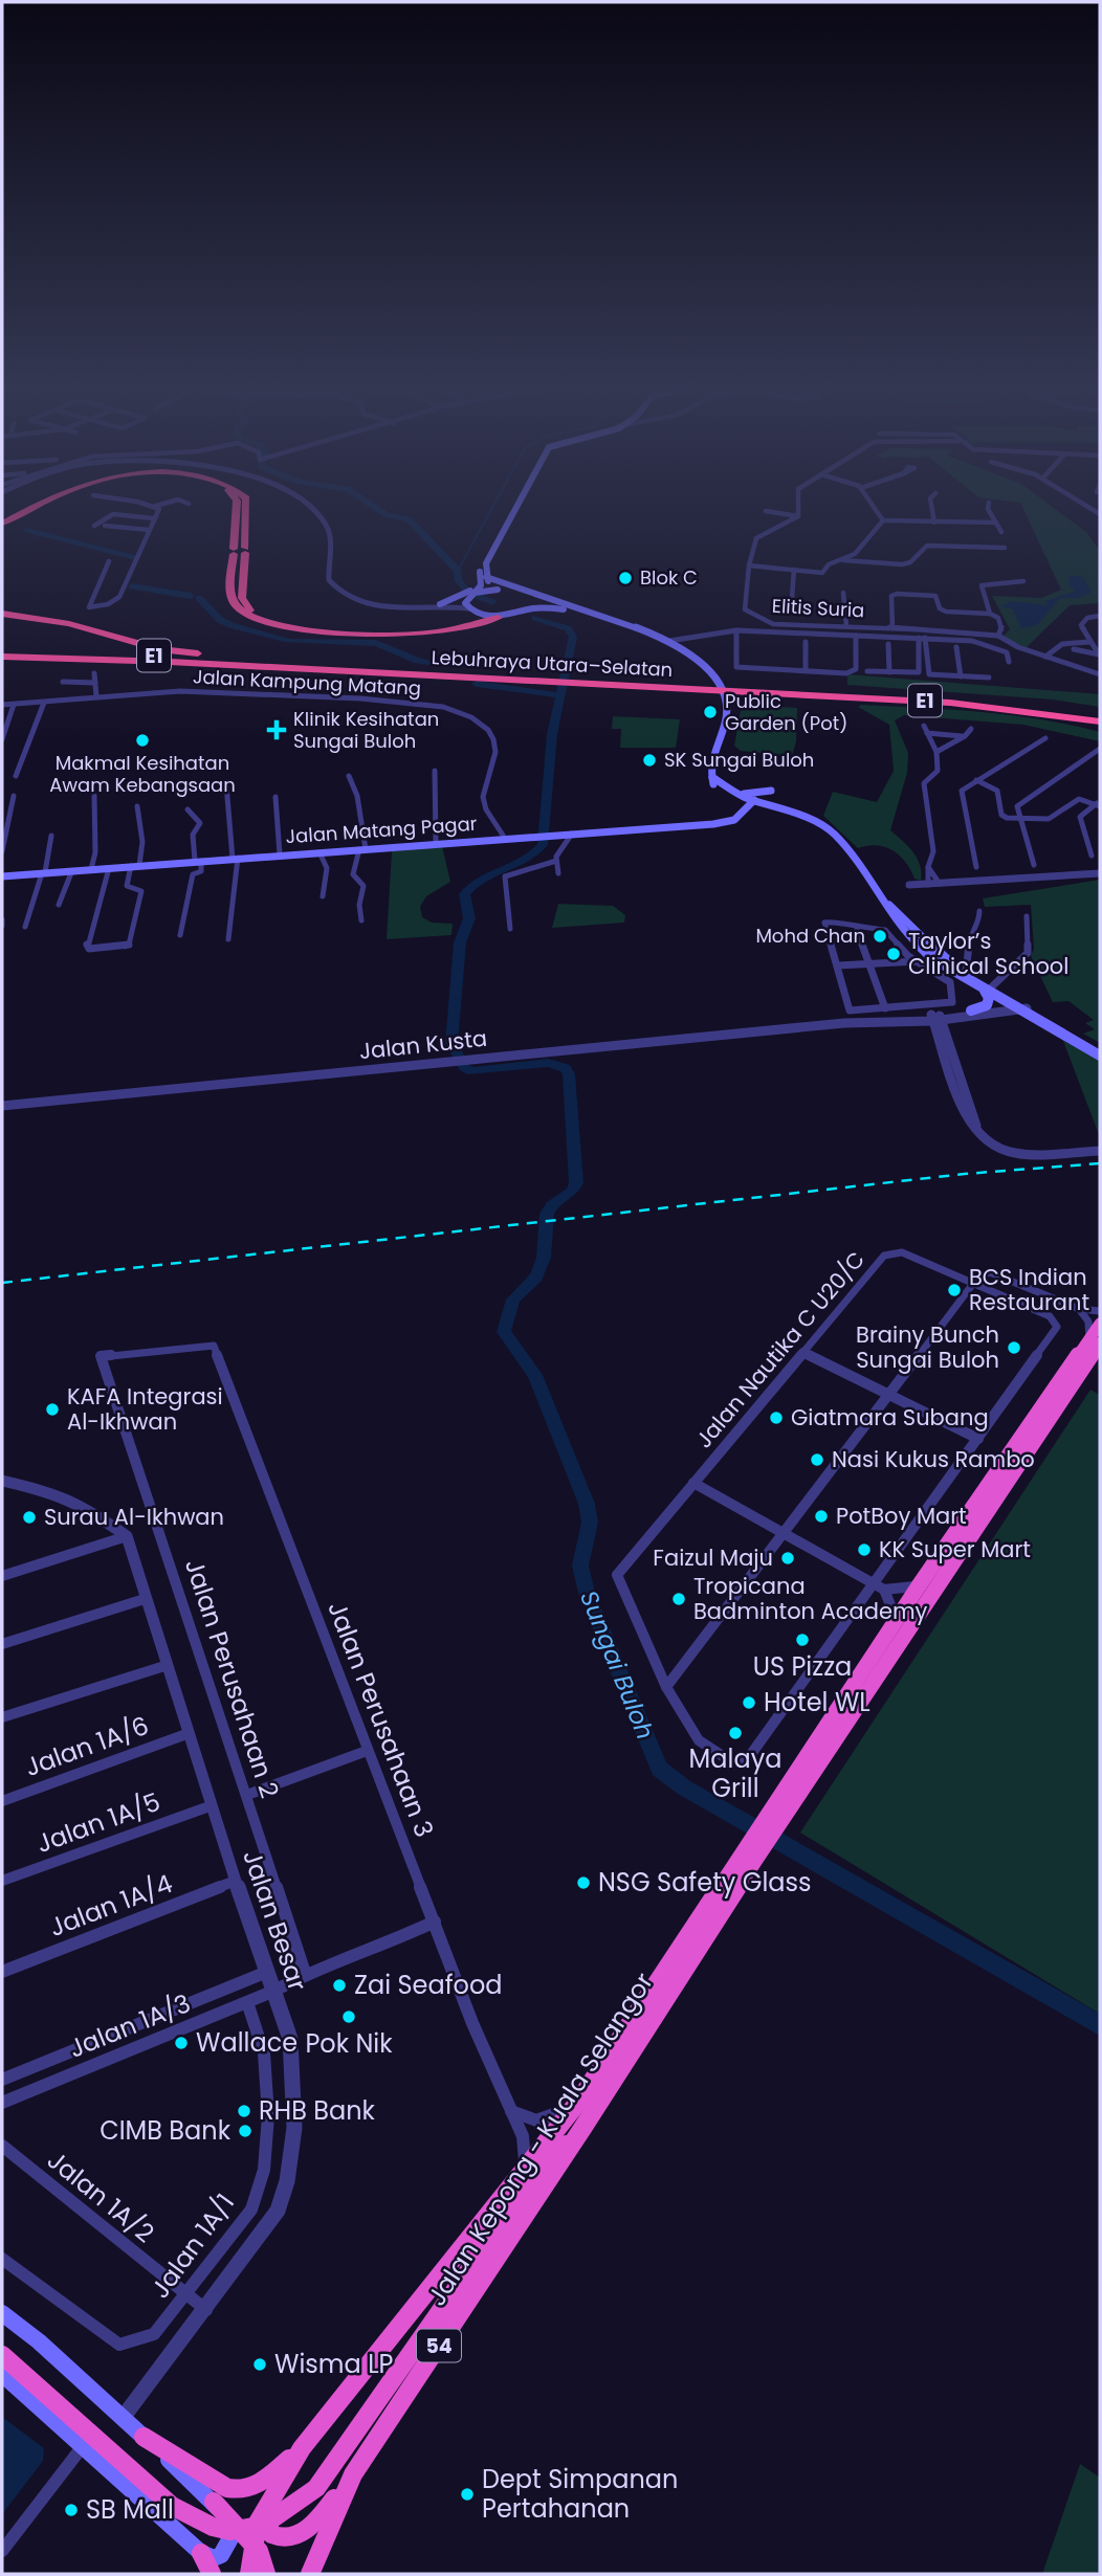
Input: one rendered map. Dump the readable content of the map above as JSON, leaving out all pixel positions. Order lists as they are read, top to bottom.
{
  "streets": {
    "highway": [
      "E1",
      "Lebuhraya Utara–Selatan",
      "Jalan Kepong - Kuala Selangor",
      "54"
    ],
    "main road": ["Jalan Matang Pagar"],
    "street": [
      "Elitis Suria",
      "Jalan Kampung Matang",
      "Jalan Kusta",
      "Jalan Nautika C U20/C",
      "Jalan Perusahaan 2",
      "Jalan Perusahaan 3",
      "Jalan 1A/6",
      "Jalan 1A/5",
      "Jalan 1A/4",
      "Jalan Besar",
      "Jalan 1A/3",
      "Jalan 1A/2",
      "Jalan 1A/1"
    ]
  },
  "crossings": [
    ["Jalan Kampung Matang", "Jalan Matang Pagar"],
    ["Jalan Perusahaan 2", "Jalan Perusahaan 3"],
    ["Jalan Perusahaan 2", "Jalan 1A/3"],
    ["Jalan Perusahaan 3", "Jalan 1A/3"],
    ["Jalan Perusahaan 3", "Jalan Kepong - Kuala Selangor"],
    ["Jalan Perusahaan 3", "54"],
    ["Jalan 1A/6", "Jalan Besar"],
    ["Jalan 1A/5", "Jalan Besar"],
    ["Jalan 1A/4", "Jalan Besar"],
    ["Jalan Besar", "Jalan 1A/3"],
    ["Jalan Besar", "Jalan 1A/2"],
    ["Jalan 1A/3", "Jalan 1A/1"],
    ["Jalan Kepong - Kuala Selangor", "54"],
    ["Jalan 1A/2", "Jalan 1A/1"]
  ],
  "water": ["Sungai Buloh"],
  "places": {
    "other": [
      "Blok C",
      "Public Garden (Pot)",
      "Makmal Kesihatan Awam Kebangsaan",
      "SK Sungai Buloh",
      "Mohd Chan",
      "Taylor’s Clinical School",
      "BCS Indian Restaurant",
      "Brainy Bunch Sungai Buloh",
      "KAFA Integrasi Al-Ikhwan",
      "Giatmara Subang",
      "Nasi Kukus Rambo",
      "PotBoy Mart",
      "Surau Al-Ikhwan",
      "KK Super Mart",
      "Faizul Maju",
      "Tropicana Badminton Academy",
      "US Pizza",
      "Hotel WL",
      "Malaya Grill",
      "NSG Safety Glass",
      "Zai Seafood",
      "Pok Nik",
      "Wallace",
      "RHB Bank",
      "CIMB Bank",
      "Wisma LP",
      "Dept Simpanan Pertahanan",
      "SB Mall"
    ],
    "health": ["Klinik Kesihatan Sungai Buloh"]
  }
}
